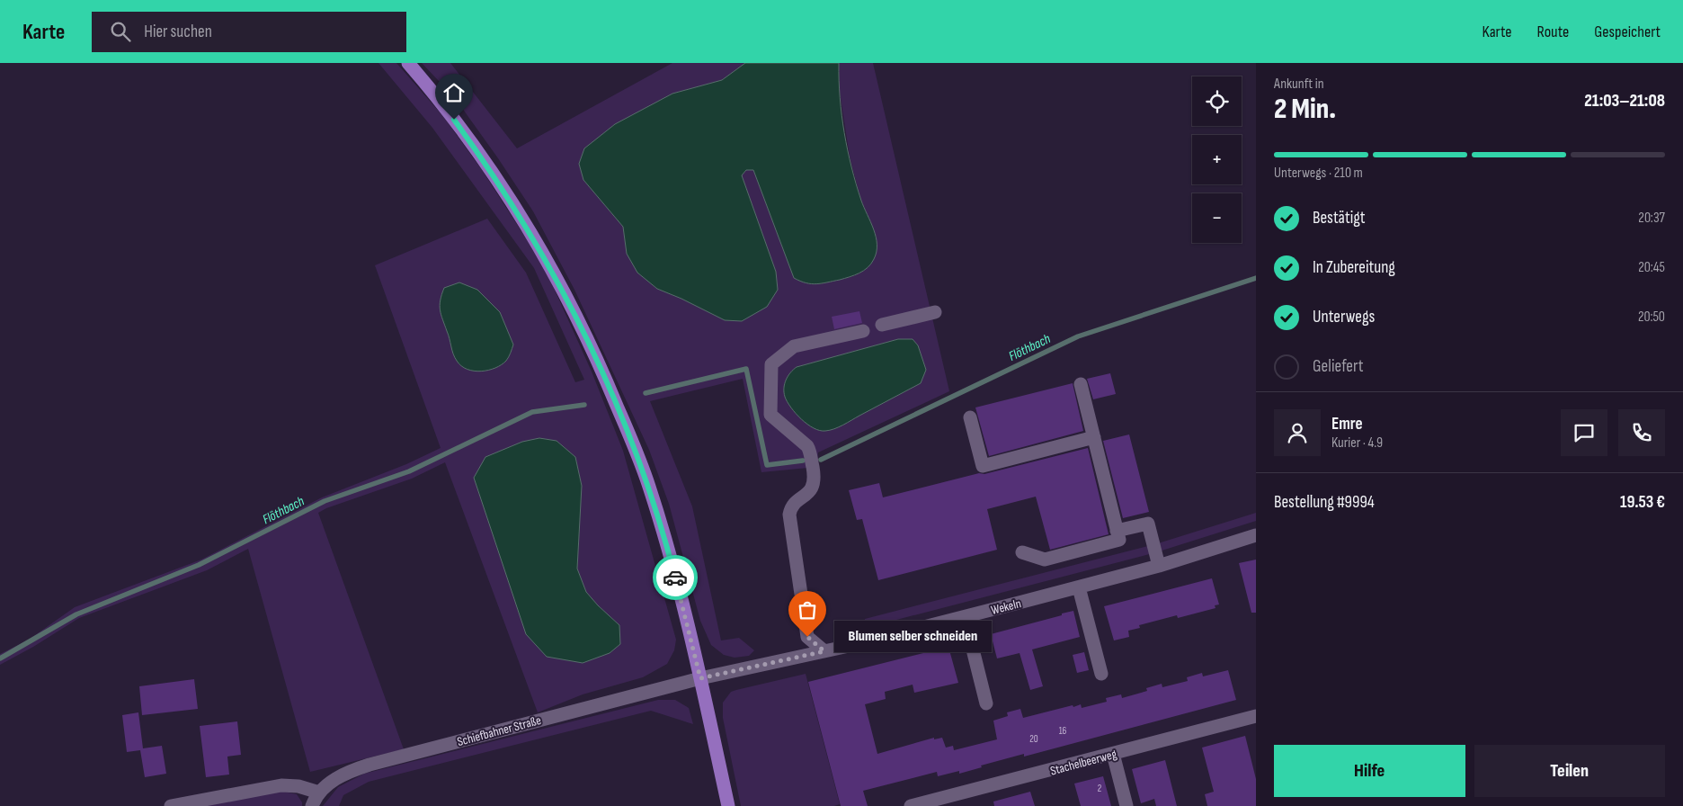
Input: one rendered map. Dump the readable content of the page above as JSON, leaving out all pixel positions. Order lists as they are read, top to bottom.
{
  "streets": {
    "street": ["Wekeln", "Schiefbahner Straße", "Stachelbeerweg"]
  },
  "crossings": [
    ["Wekeln", "Schiefbahner Straße"]
  ],
  "water": ["Flöthbach"],
  "places": ["Blumen selber schneiden"],
  "house_numbers": ["16", "20", "2"],
  "page": {
    "header": "Karte",
    "search": "Hier suchen",
    "nav": ["Karte", "Route", "Gespeichert"],
    "heading": ["2 Min.", "Ankunft in", "21:03–21:08"],
    "panel": [
      "Emre",
      "Kurier · 4.9",
      "Bestellung #9994",
      "19.53 €"
    ],
    "map_buttons": ["+", "−"],
    "bar": "Unterwegs · 210 m",
    "list": [
      ["Bestätigt", "20:37"],
      ["In Zubereitung", "20:45"],
      ["Unterwegs", "20:50"],
      "Geliefert"
    ],
    "bubble": "Blumen selber schneiden",
    "buttons": ["Hilfe", "Teilen"]
  }
}
